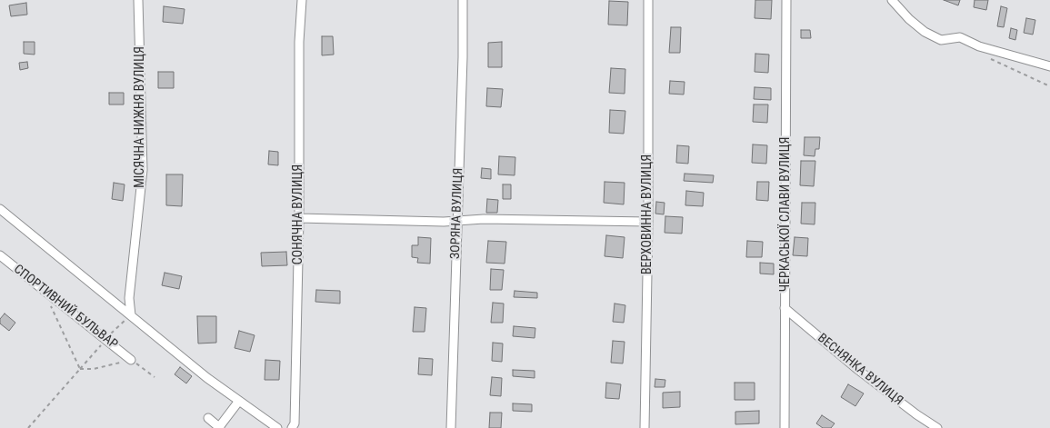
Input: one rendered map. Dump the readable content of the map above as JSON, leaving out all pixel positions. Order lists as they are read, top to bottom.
{
  "streets": {
    "street": [
      "МІСЯЧНА НИЖНЯ ВУЛИЦЯ",
      "ЗОРЯНА ВУЛИЦЯ",
      "СОНЯЧНА ВУЛИЦЯ",
      "ВЕРХОВИННА ВУЛИЦЯ",
      "ЧЕРКАСЬКОЇ СЛАВИ ВУЛИЦЯ",
      "СПОРТИВНИЙ БУЛЬВАР",
      "ВЕСНЯНКА ВУЛИЦЯ"
    ]
  },
  "crossings": [
    ["ЧЕРКАСЬКОЇ СЛАВИ ВУЛИЦЯ", "ВЕСНЯНКА ВУЛИЦЯ"]
  ]
}
